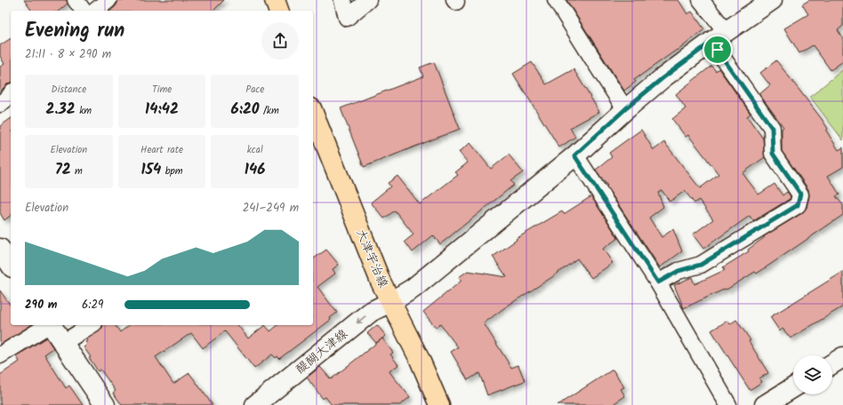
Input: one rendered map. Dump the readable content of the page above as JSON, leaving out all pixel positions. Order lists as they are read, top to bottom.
{
  "streets": {
    "main road": ["大津宇治線"],
    "street": ["醍醐大津線"]
  },
  "crossings": [
    ["大津宇治線", "醍醐大津線"]
  ],
  "page": {
    "heading": ["Evening run", "21:11 · 8 × 290 m"],
    "stats": [
      ["Distance", "2.32 km"],
      ["Time", "14:42"],
      ["Pace", "6:20 /km"],
      ["Elevation", "72 m"],
      ["Heart rate", "154 bpm"],
      ["kcal", "146"]
    ],
    "chart": ["Elevation", "241–249 m"],
    "list": [
      {
        "name": "290 m",
        "note": "6:29"
      }
    ]
  }
}
